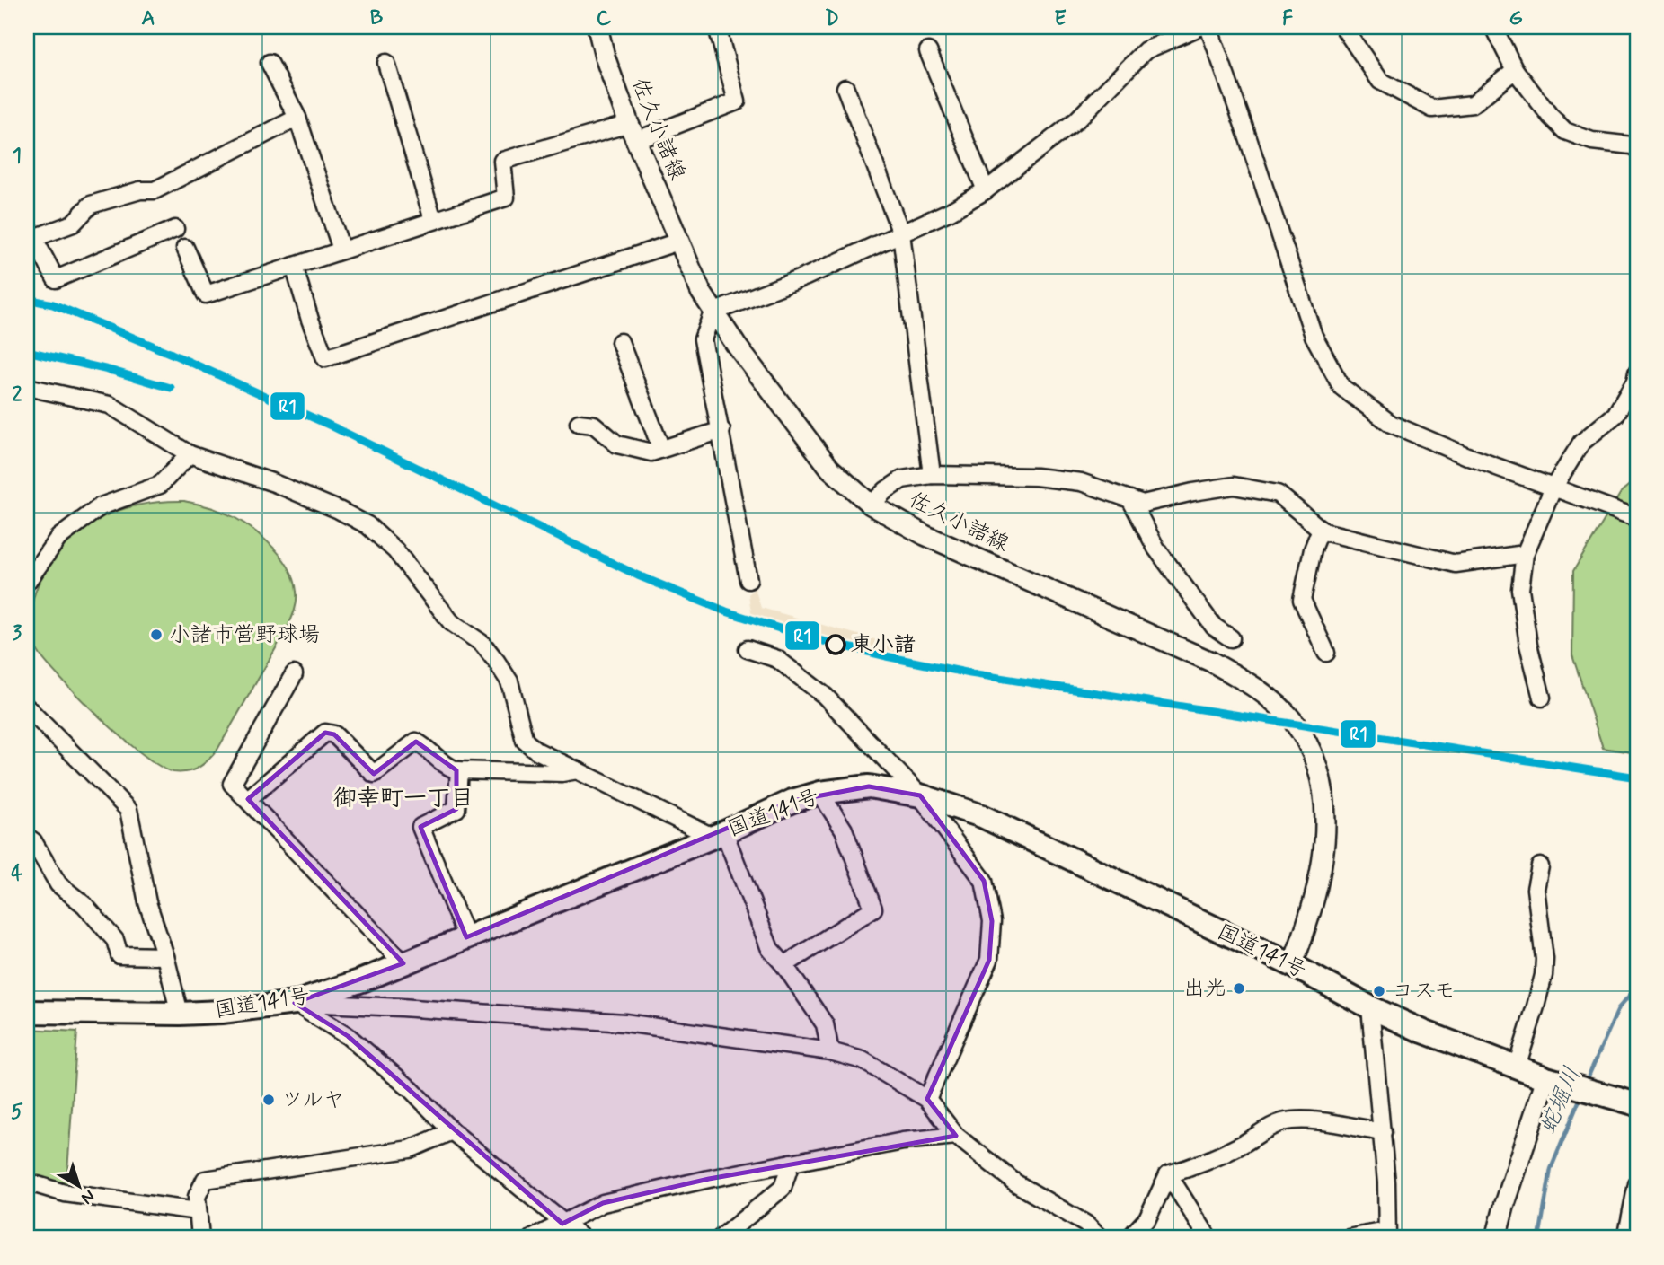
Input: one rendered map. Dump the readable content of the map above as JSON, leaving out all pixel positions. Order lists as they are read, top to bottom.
{
  "streets": {
    "highway": ["国道141号"],
    "main road": ["佐久小諸線"]
  },
  "crossings": [
    ["佐久小諸線", "国道141号"]
  ],
  "districts": ["御幸町一丁目"],
  "water": ["蛇堀川"],
  "places": [
    "小諸市営野球場",
    "東小諸",
    "出光",
    "コスモ",
    "ツルヤ"
  ],
  "lines": ["transit line R1"],
  "north": "bottom right",
  "grid": {
    "columns": [
      "A",
      "B",
      "C",
      "D",
      "E",
      "F",
      "G"
    ],
    "rows": [
      "1",
      "2",
      "3",
      "4",
      "5"
    ]
  }
}
